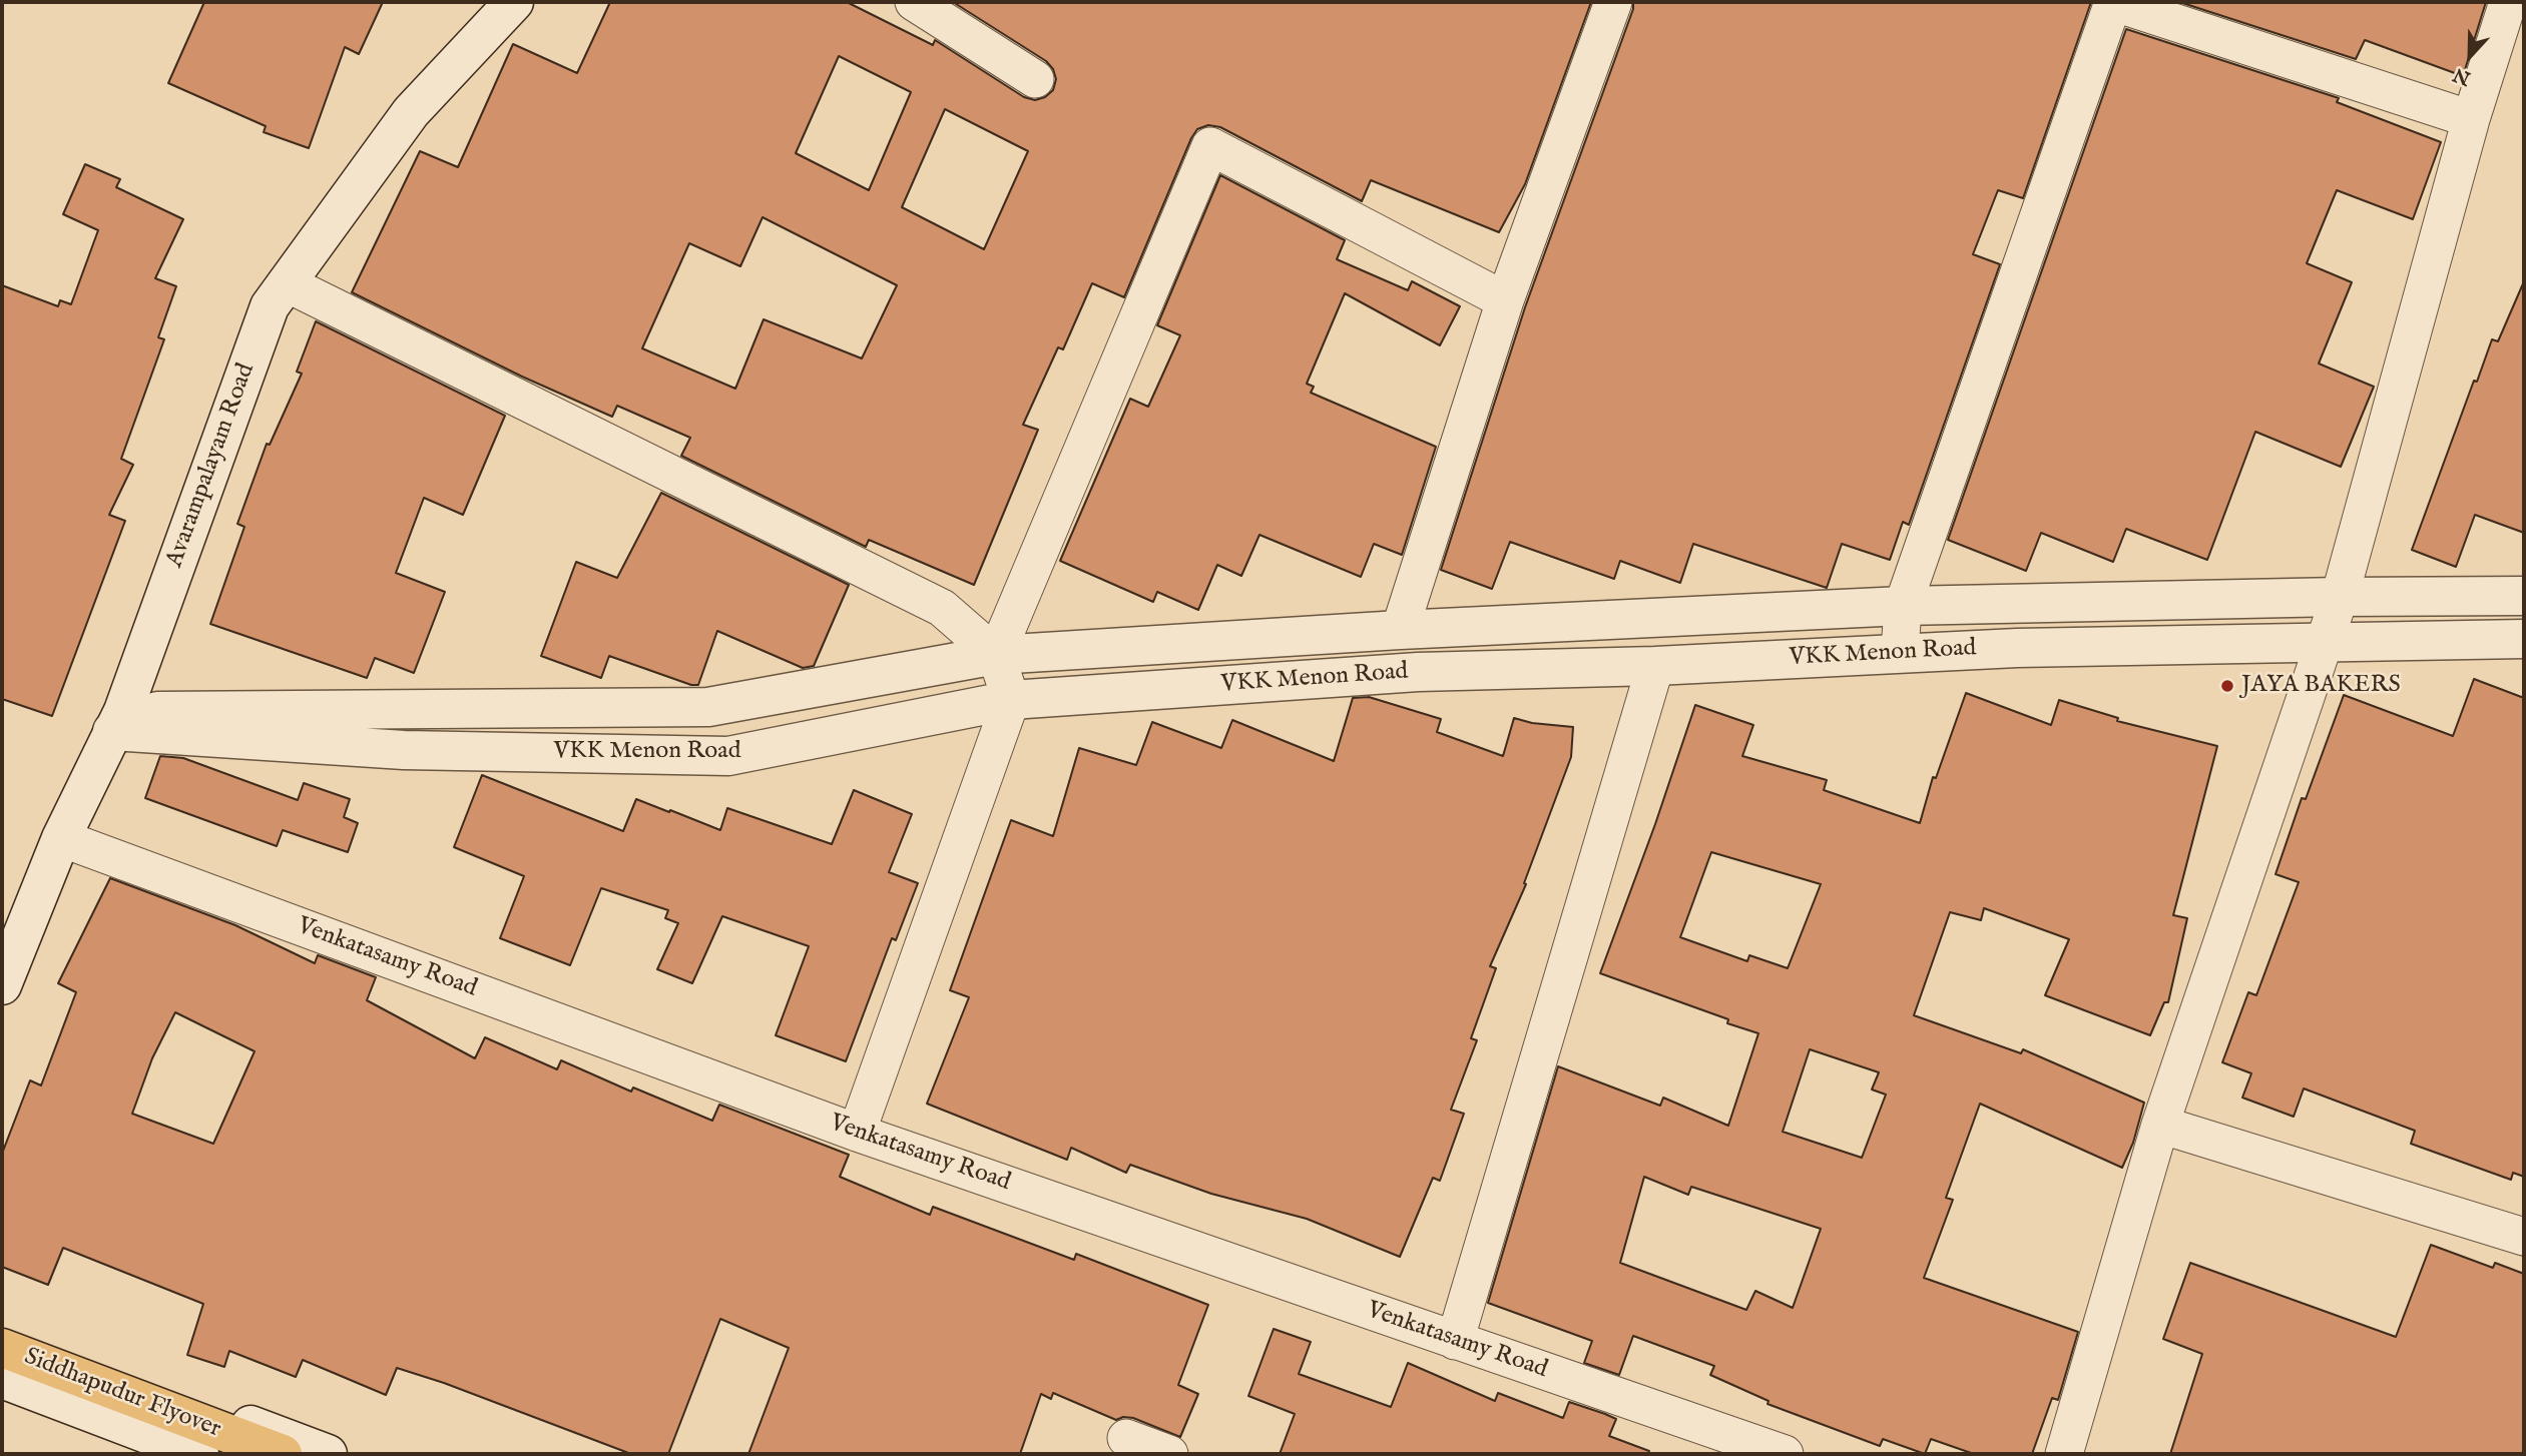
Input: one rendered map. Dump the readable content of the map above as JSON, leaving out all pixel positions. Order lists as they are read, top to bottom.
{
  "streets": {
    "main road": ["Siddhapudur Flyover"],
    "street": ["Avarampalayam Road", "VKK Menon Road", "Venkatasamy Road"]
  },
  "crossings": [
    ["Avarampalayam Road", "VKK Menon Road"],
    ["Avarampalayam Road", "Venkatasamy Road"]
  ],
  "places": ["JAYA BAKERS"],
  "north": "bottom"
}
